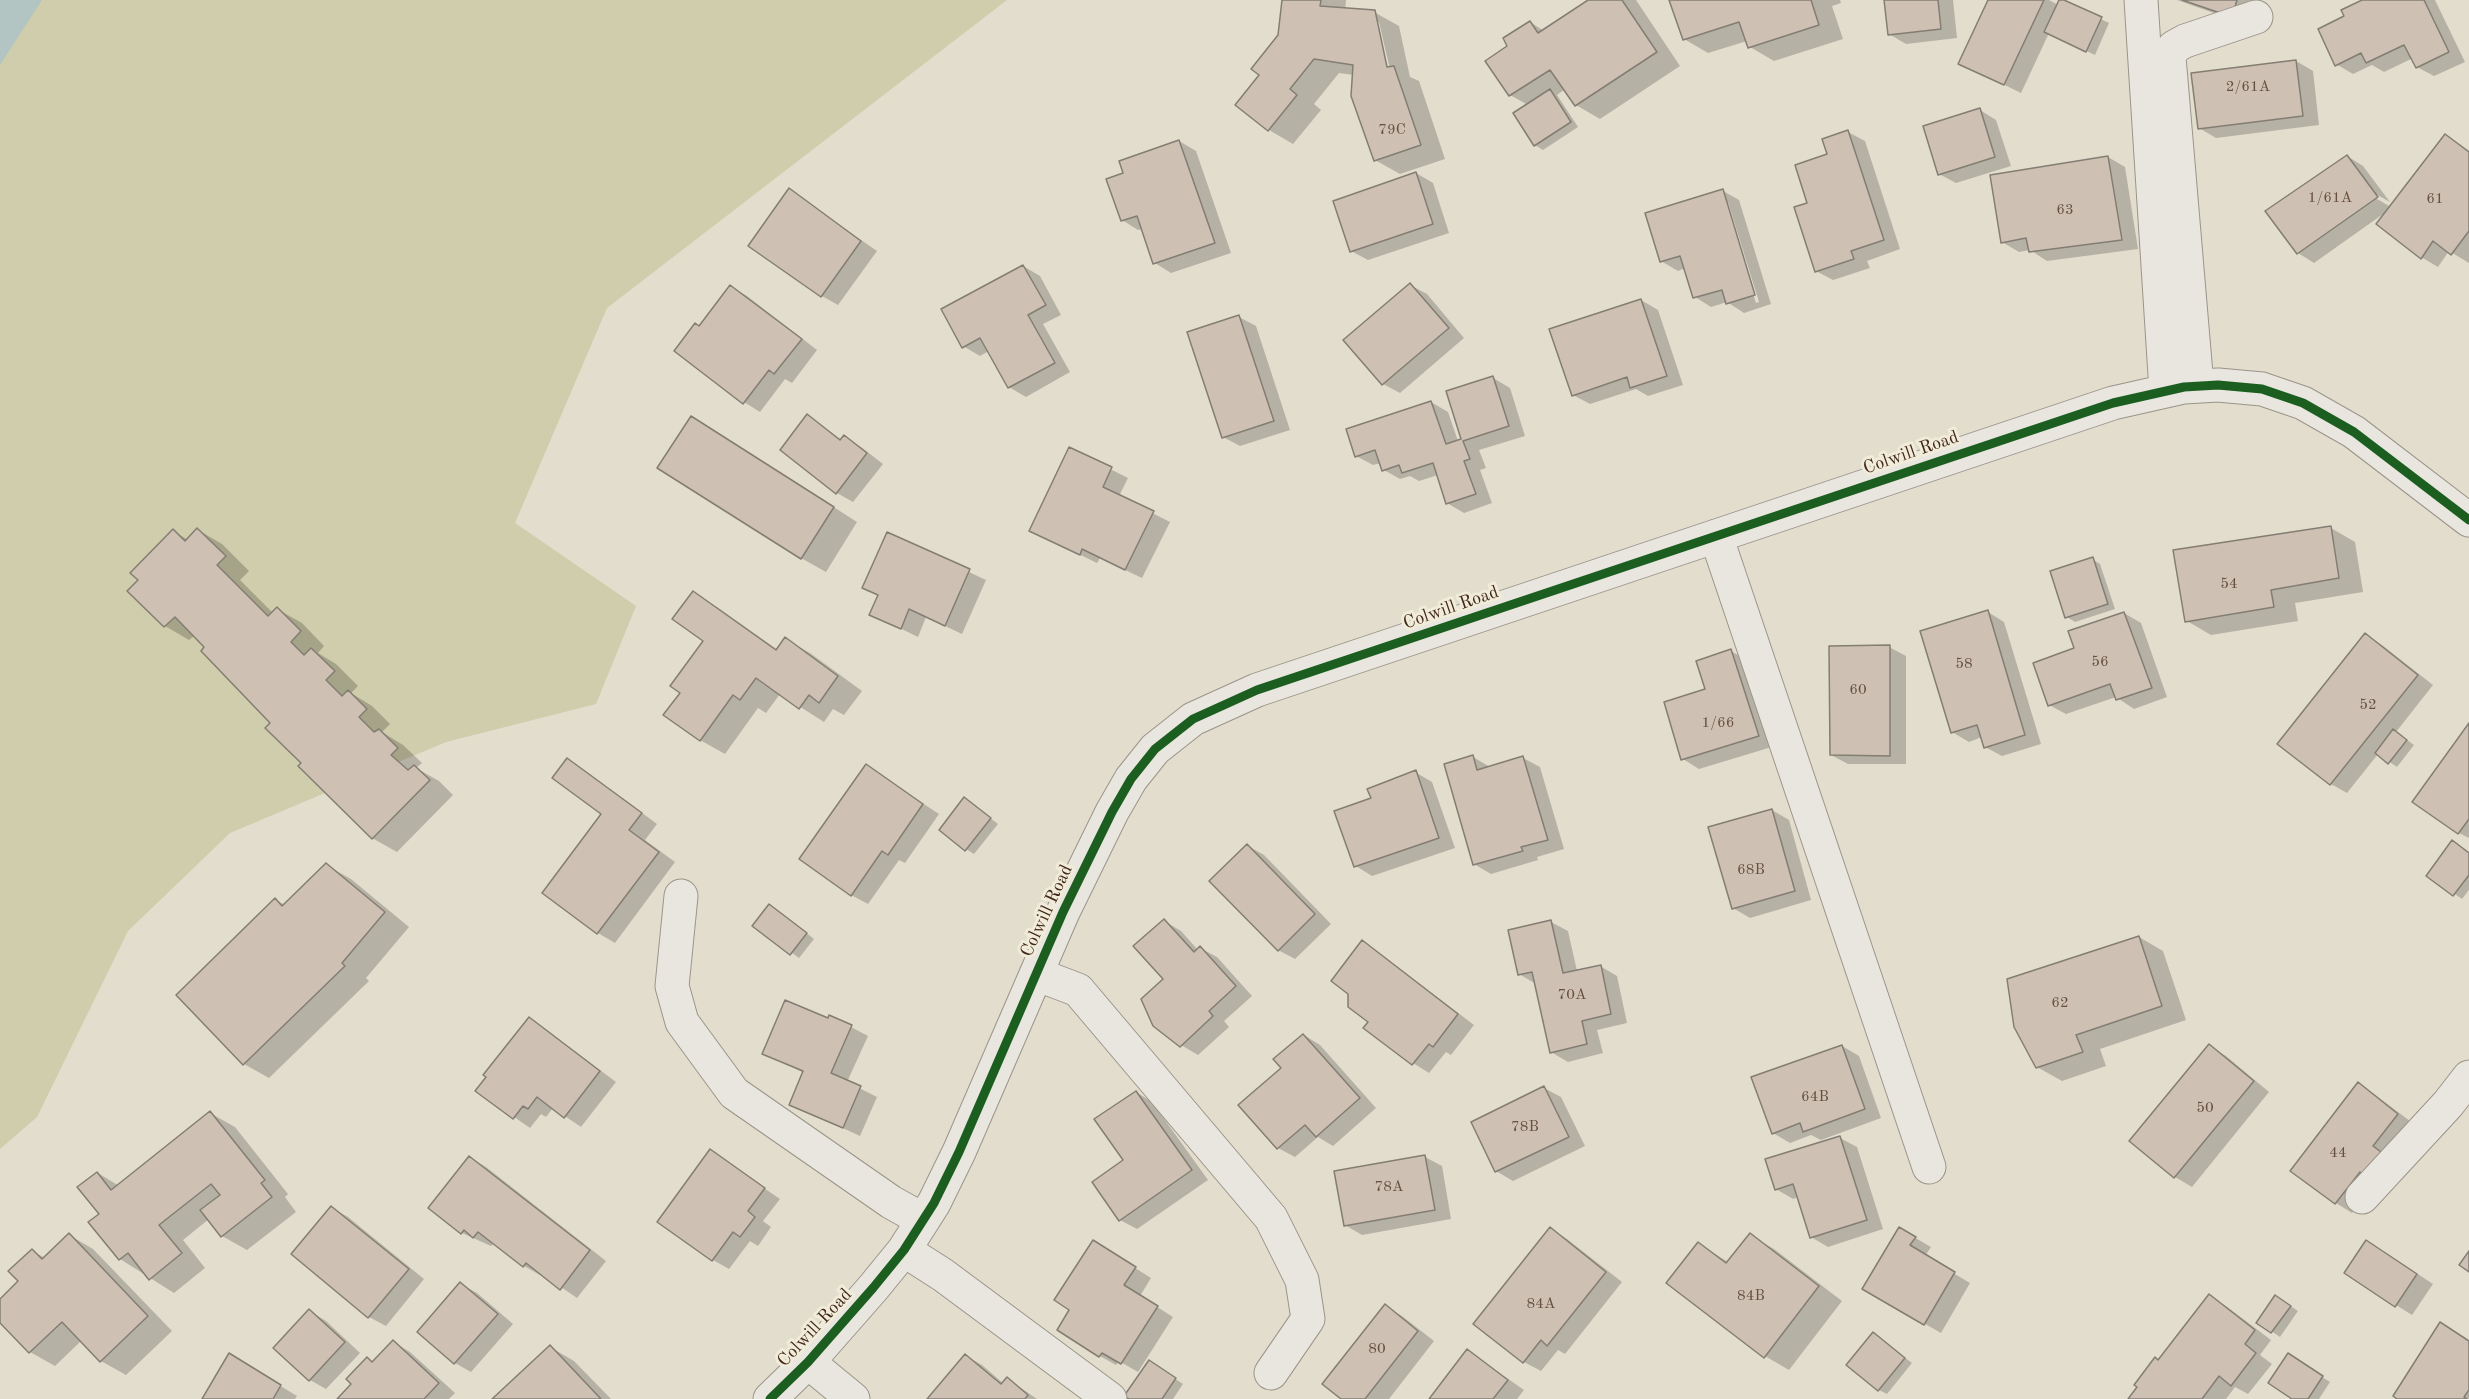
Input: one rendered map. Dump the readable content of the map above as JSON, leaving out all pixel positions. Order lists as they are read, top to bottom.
{
  "streets": {
    "street": ["Colwill Road"]
  },
  "house_numbers": [
    "2/61A",
    "79C",
    "1/61A",
    "61",
    "63",
    "54",
    "56",
    "58",
    "60",
    "52",
    "1/66",
    "68B",
    "70A",
    "62",
    "64B",
    "50",
    "78B",
    "44",
    "78A",
    "84B",
    "84A",
    "80"
  ]
}
